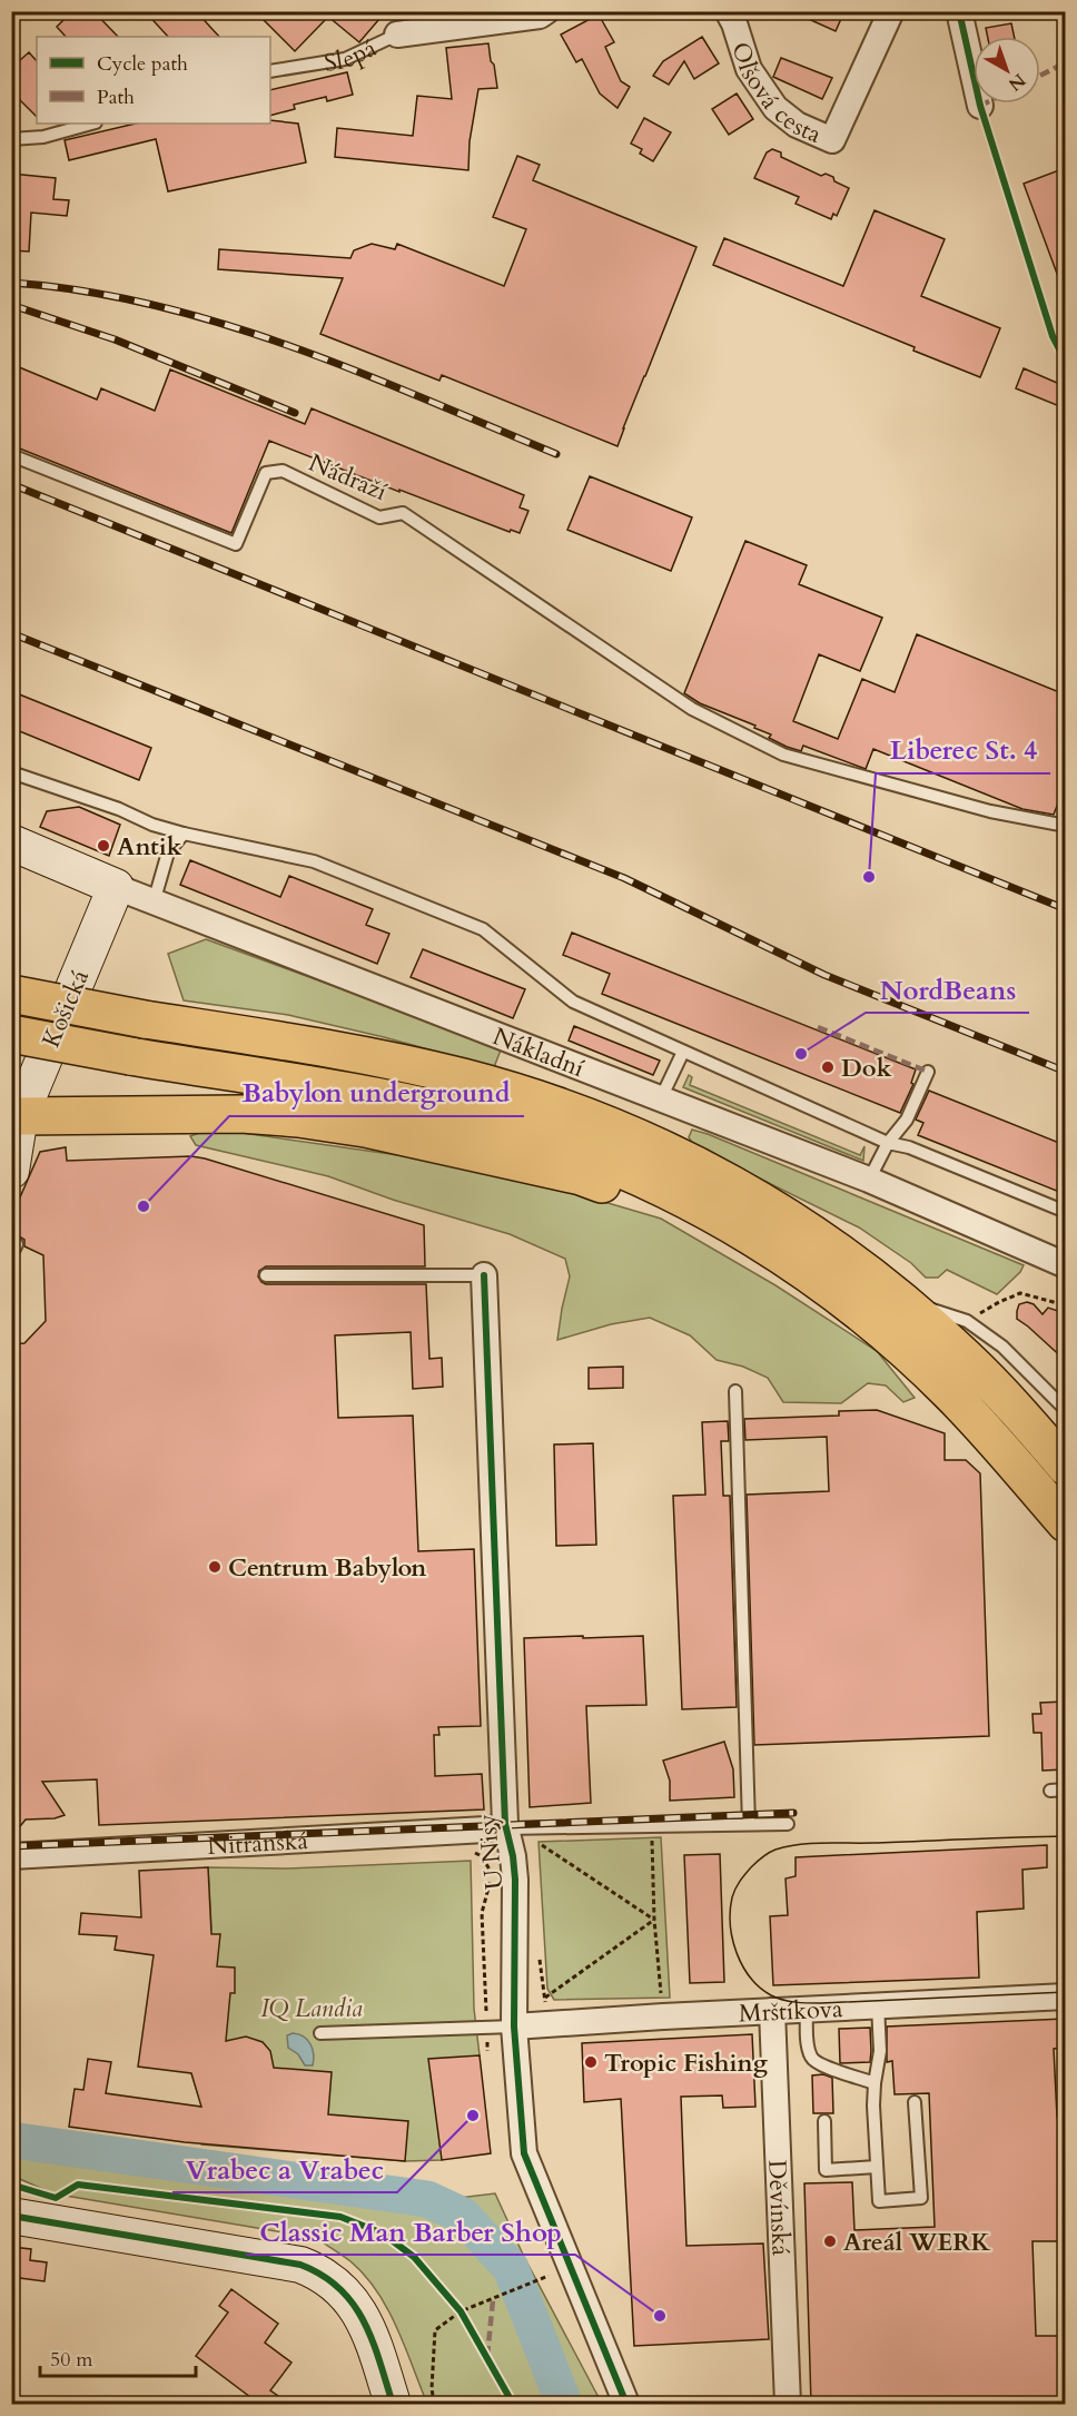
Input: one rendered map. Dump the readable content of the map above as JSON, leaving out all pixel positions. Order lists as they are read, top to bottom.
{
  "streets": {
    "street": [
      "Slepá",
      "Olšová cesta",
      "Košická",
      "Nákladní",
      "Nitranská",
      "U Nisy",
      "Mrštíkova",
      "Děvínská"
    ],
    "lane": ["Nádraží"]
  },
  "crossings": [
    ["Košická", "Nákladní"],
    ["Nitranská", "U Nisy"],
    ["U Nisy", "Mrštíkova"],
    ["Mrštíkova", "Děvínská"]
  ],
  "parks": ["IQ Landia"],
  "places": [
    "Antik",
    "Liberec St. 4",
    "NordBeans",
    "Dok",
    "Babylon underground",
    "Centrum Babylon",
    "Tropic Fishing",
    "Vrabec a Vrabec",
    "Areál WERK",
    "Classic Man Barber Shop"
  ],
  "legend": ["Cycle path", "Path"],
  "scale_bar": "50 m",
  "north": "bottom right"
}
